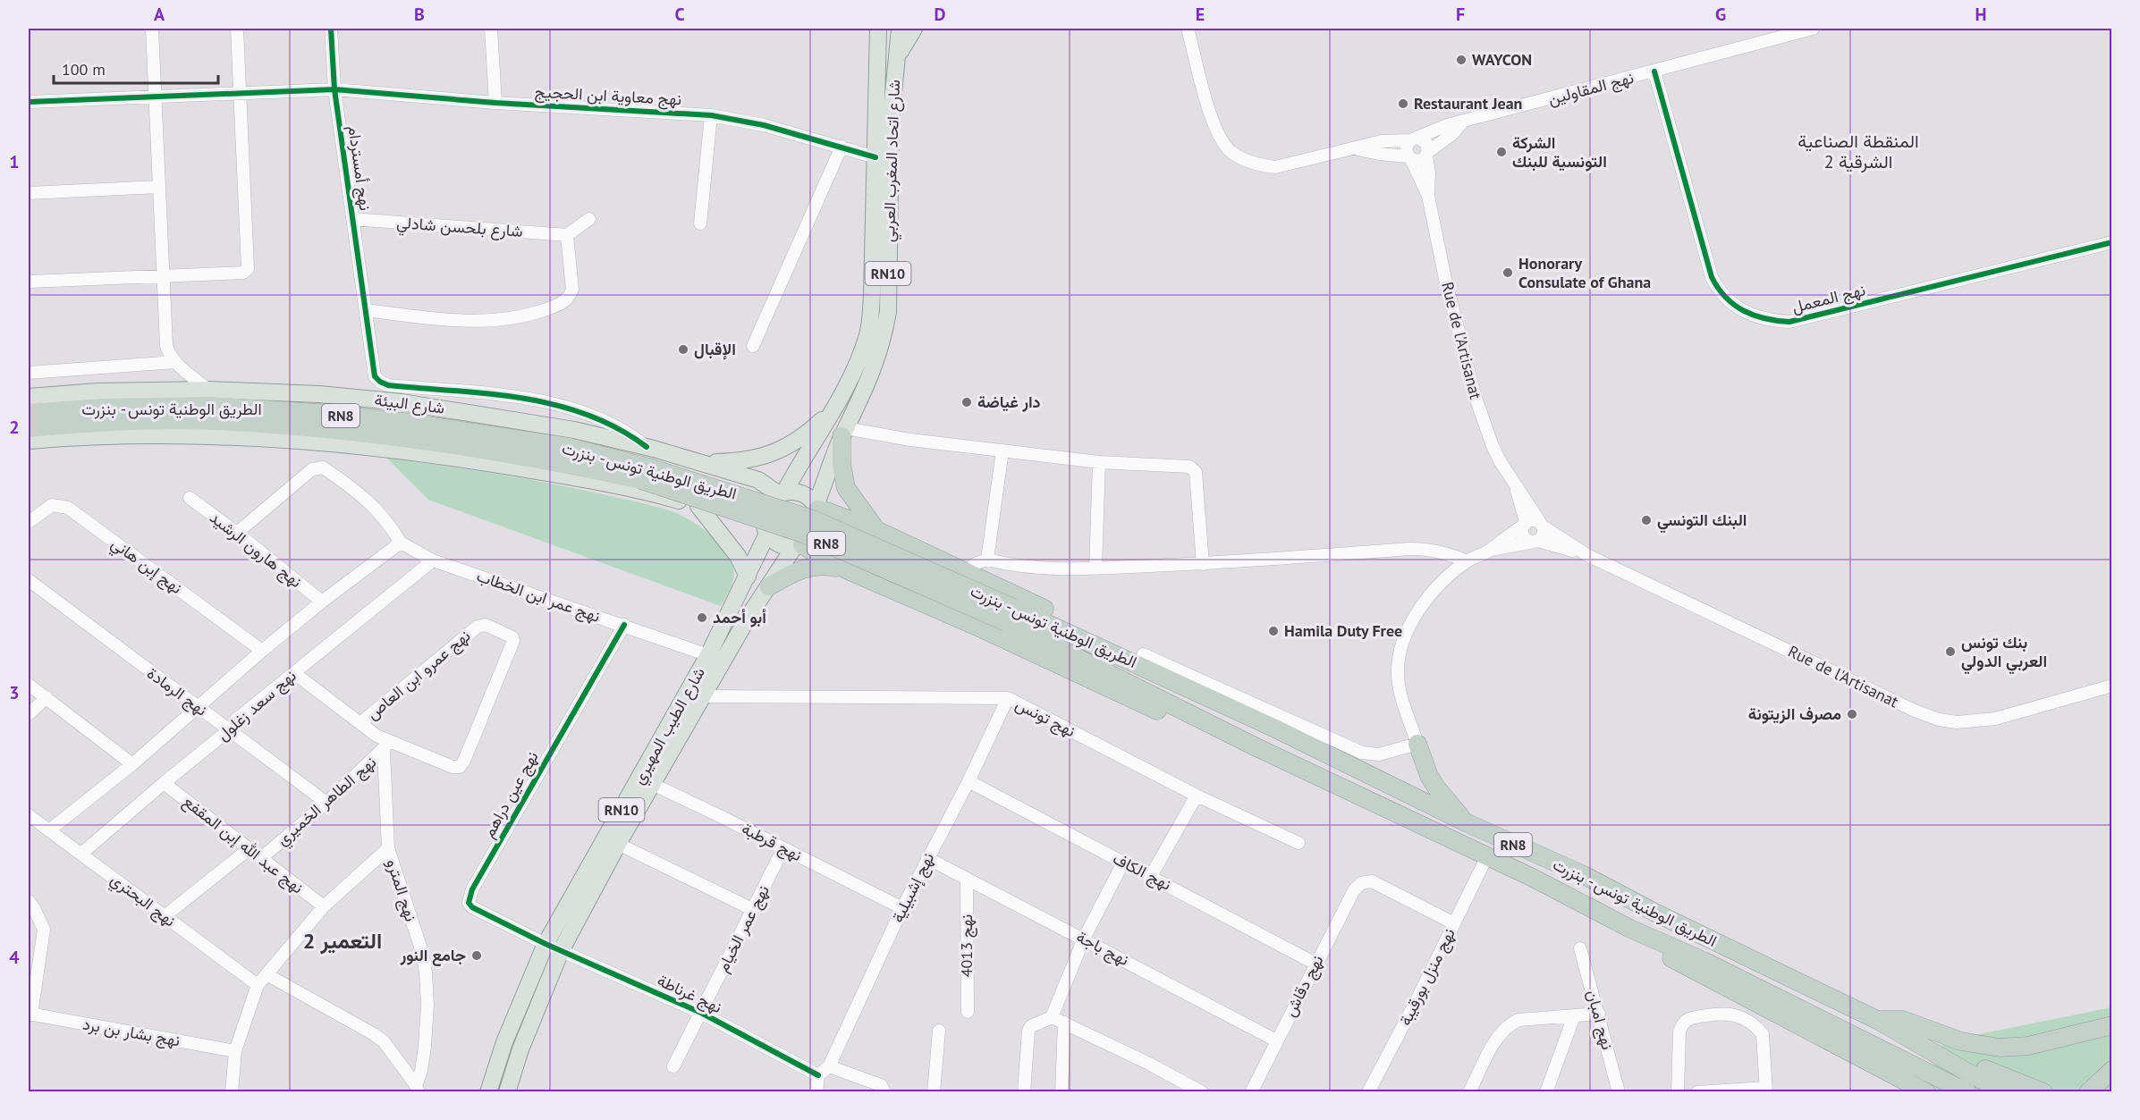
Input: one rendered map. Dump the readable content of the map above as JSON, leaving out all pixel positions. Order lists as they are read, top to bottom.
{
  "streets": {
    "highway": ["الطريق الوطنية تونس - بنزرت", "RN8"],
    "main road": [
      "شارع اتحاد المغرب العربي",
      "RN10",
      "شارع البيئة",
      "شارع الطيب المهيري"
    ],
    "street": [
      "نهج المقاولين",
      "نهج معاوية ابن الحجيج",
      "نهج أمستردام",
      "شارع بلحسن شادلي",
      "نهج المعمل",
      "Rue de l'Artisanat",
      "نهج هارون الرشيد",
      "نهج إبن هاني",
      "نهج عمر ابن الخطاب",
      "نهج عمرو ابن العاص",
      "نهج الرمادة",
      "نهج سعد زغلول",
      "نهج تونس",
      "نهج عين دراهم",
      "نهج الطاهر الخميري",
      "نهج قرطبة",
      "نهج عبد الله إبن المقفع",
      "نهج الكاف",
      "نهج إشبيلية",
      "نهج المترو",
      "نهج البحتري",
      "نهج عمر الخيام",
      "نهج 4013",
      "نهج باجة",
      "نهج منزل بورقيبة",
      "نهج دقاش",
      "نهج غرناطة",
      "نهج امبان",
      "نهج بشار بن برد"
    ]
  },
  "crossings": [
    ["نهج المقاولين", "نهج المعمل"],
    ["نهج المقاولين", "Rue de l'Artisanat"],
    ["نهج معاوية ابن الحجيج", "شارع اتحاد المغرب العربي"],
    ["نهج معاوية ابن الحجيج", "نهج أمستردام"],
    ["شارع اتحاد المغرب العربي", "RN10"],
    ["شارع اتحاد المغرب العربي", "شارع البيئة"],
    ["شارع اتحاد المغرب العربي", "شارع الطيب المهيري"],
    ["نهج أمستردام", "شارع بلحسن شادلي"],
    ["نهج أمستردام", "شارع البيئة"],
    ["RN10", "شارع البيئة"],
    ["RN10", "شارع الطيب المهيري"],
    ["شارع البيئة", "شارع الطيب المهيري"],
    ["الطريق الوطنية تونس - بنزرت", "RN8"],
    ["الطريق الوطنية تونس - بنزرت", "نهج منزل بورقيبة"],
    ["نهج عمر ابن الخطاب", "نهج سعد زغلول"],
    ["نهج عمر ابن الخطاب", "شارع الطيب المهيري"],
    ["نهج عمر ابن الخطاب", "نهج عين دراهم"],
    ["نهج عمرو ابن العاص", "نهج الطاهر الخميري"],
    ["نهج عمرو ابن العاص", "نهج المترو"],
    ["نهج الرمادة", "نهج سعد زغلول"],
    ["نهج الرمادة", "نهج الطاهر الخميري"],
    ["نهج سعد زغلول", "نهج عبد الله إبن المقفع"],
    ["نهج سعد زغلول", "نهج البحتري"],
    ["نهج تونس", "شارع الطيب المهيري"],
    ["نهج تونس", "نهج إشبيلية"],
    ["شارع الطيب المهيري", "نهج عين دراهم"],
    ["شارع الطيب المهيري", "نهج قرطبة"],
    ["شارع الطيب المهيري", "نهج غرناطة"],
    ["نهج عين دراهم", "نهج غرناطة"],
    ["نهج الطاهر الخميري", "نهج عبد الله إبن المقفع"],
    ["نهج الطاهر الخميري", "نهج المترو"],
    ["نهج قرطبة", "نهج إشبيلية"],
    ["نهج قرطبة", "نهج عمر الخيام"],
    ["نهج الكاف", "نهج إشبيلية"],
    ["نهج الكاف", "نهج دقاش"],
    ["نهج إشبيلية", "نهج باجة"],
    ["نهج إشبيلية", "نهج غرناطة"],
    ["نهج عمر الخيام", "نهج غرناطة"],
    ["نهج 4013", "نهج باجة"],
    ["نهج باجة", "نهج دقاش"],
    ["نهج منزل بورقيبة", "نهج دقاش"]
  ],
  "districts": ["المنقطة الصناعية الشرقية 2", "التعمير 2"],
  "places": [
    "WAYCON",
    "Restaurant Jean",
    "الشركة التونسية للبنك",
    "Honorary Consulate of Ghana",
    "الإقبال",
    "دار غياضة",
    "البنك التونسي",
    "أبو أحمد",
    "Hamila Duty Free",
    "بنك تونس العربي الدولي",
    "مصرف الزيتونة",
    "جامع النور"
  ],
  "scale_bar": "100 m",
  "grid": {
    "columns": [
      "A",
      "B",
      "C",
      "D",
      "E",
      "F",
      "G",
      "H"
    ],
    "rows": [
      "1",
      "2",
      "3",
      "4"
    ]
  }
}
